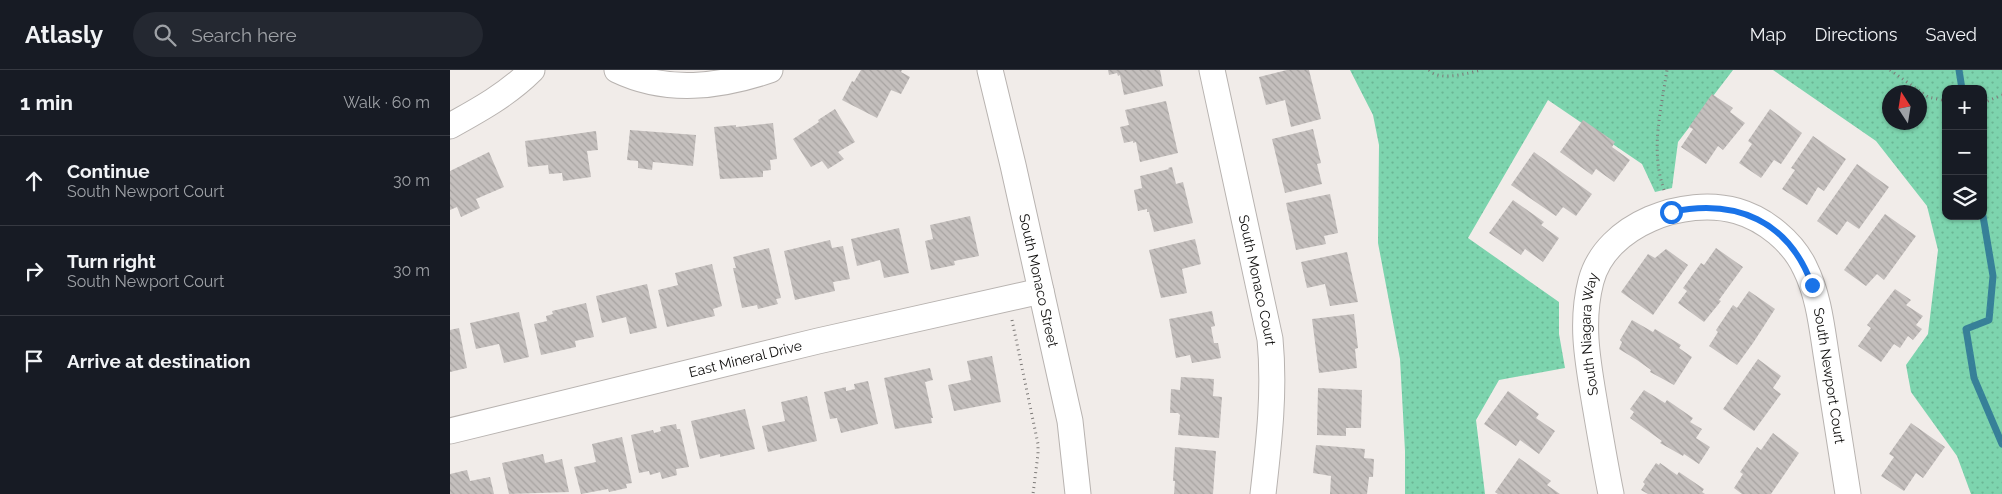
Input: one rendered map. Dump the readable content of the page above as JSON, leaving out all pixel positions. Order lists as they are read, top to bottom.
{
  "streets": {
    "street": [
      "South Monaco Street",
      "South Monaco Court",
      "South Niagara Way",
      "East Mineral Drive",
      "South Newport Court"
    ]
  },
  "crossings": [
    ["South Monaco Street", "East Mineral Drive"],
    ["South Niagara Way", "South Newport Court"]
  ],
  "north": "top",
  "page": {
    "header": "Atlasly",
    "search": "Search here",
    "nav": ["Map", "Directions", "Saved"],
    "heading": ["1 min", "Walk · 60 m"],
    "map_buttons": ["+", "−"],
    "list": [
      ["Continue", "South Newport Court", "30 m"],
      ["Turn right", "South Newport Court", "30 m"],
      "Arrive at destination"
    ]
  }
}
